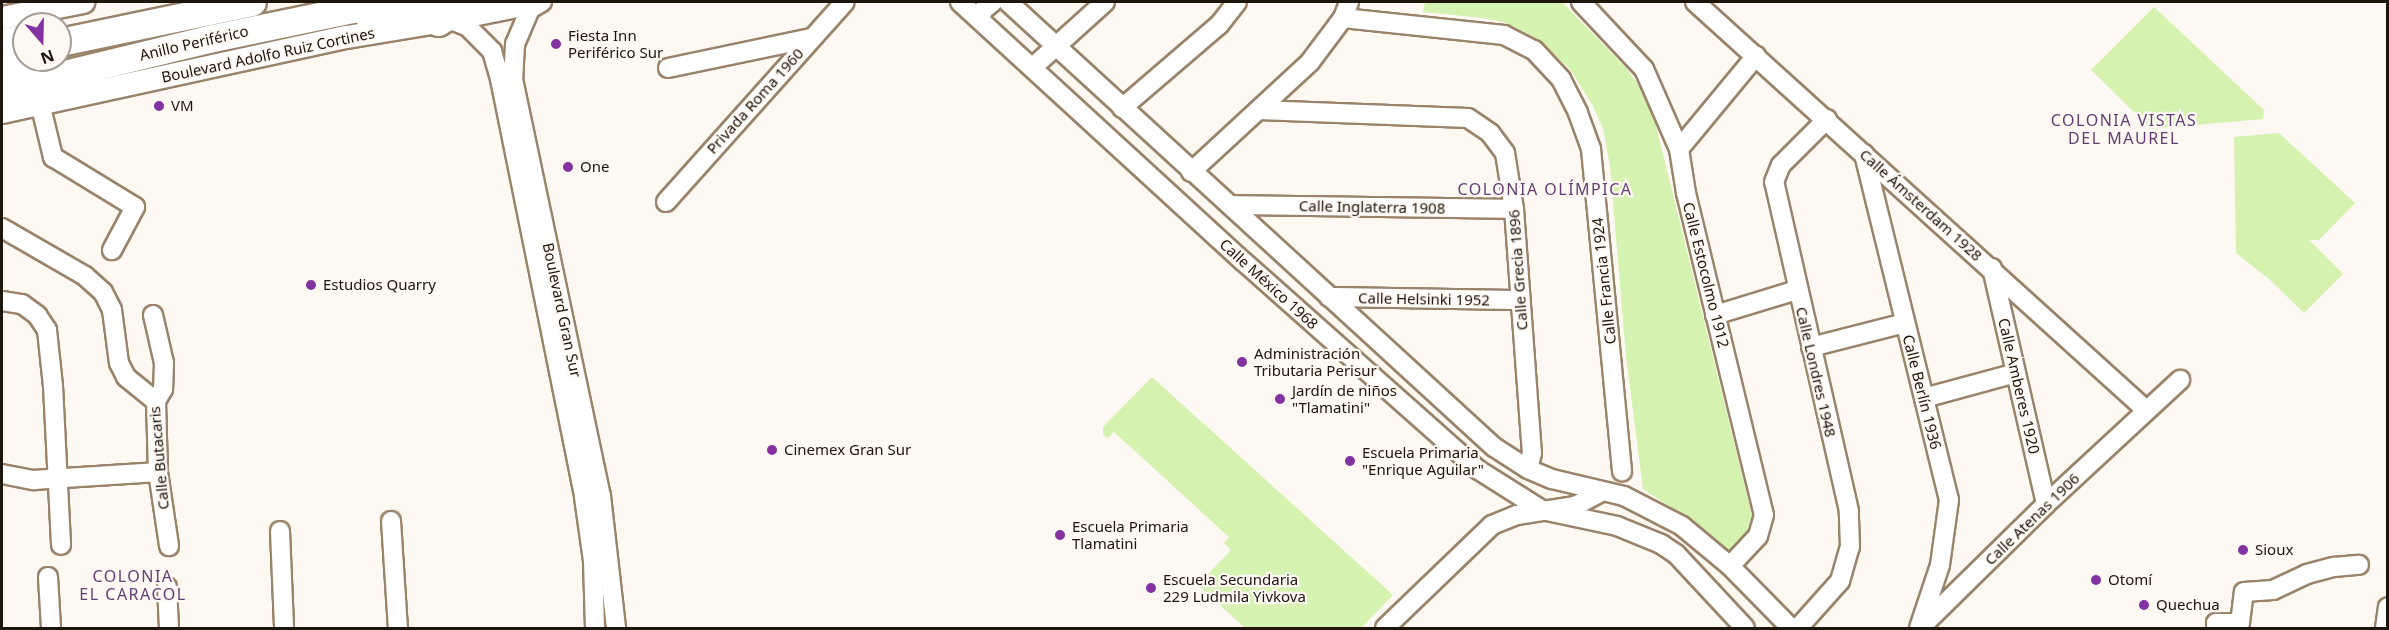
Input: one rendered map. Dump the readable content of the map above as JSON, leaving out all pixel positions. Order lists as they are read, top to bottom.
{
  "streets": {
    "highway": ["Anillo Periférico"],
    "main road": ["Boulevard Adolfo Ruiz Cortines"],
    "street": [
      "Privada Roma 1960",
      "Calle Ámsterdam 1928",
      "Calle Inglaterra 1908",
      "Calle Grecia 1896",
      "Calle Estocolmo 1912",
      "Calle Francia 1924",
      "Calle México 1968",
      "Calle Helsinki 1952",
      "Boulevard Gran Sur",
      "Calle Londres 1948",
      "Calle Amberes 1920",
      "Calle Berlín 1936",
      "Calle Butacaris",
      "Calle Atenas 1906"
    ]
  },
  "crossings": [
    ["Boulevard Adolfo Ruiz Cortines", "Boulevard Gran Sur"],
    ["Calle Ámsterdam 1928", "Calle Londres 1948"],
    ["Calle Ámsterdam 1928", "Calle Amberes 1920"],
    ["Calle Ámsterdam 1928", "Calle Berlín 1936"],
    ["Calle Ámsterdam 1928", "Calle Atenas 1906"],
    ["Calle Inglaterra 1908", "Calle Grecia 1896"],
    ["Calle Inglaterra 1908", "Calle México 1968"],
    ["Calle Grecia 1896", "Calle México 1968"],
    ["Calle Grecia 1896", "Calle Helsinki 1952"],
    ["Calle Estocolmo 1912", "Calle México 1968"],
    ["Calle México 1968", "Calle Helsinki 1952"],
    ["Calle Amberes 1920", "Calle Atenas 1906"],
    ["Calle Berlín 1936", "Calle Atenas 1906"]
  ],
  "districts": ["COLONIA VISTAS DEL MAUREL", "COLONIA OLÍMPICA", "COLONIA EL CARACOL"],
  "places": [
    "Fiesta Inn Periférico Sur",
    "VM",
    "One",
    "Estudios Quarry",
    "Administración Tributaria Perisur",
    "Jardín de niños \"Tlamatini\"",
    "Cinemex Gran Sur",
    "Escuela Primaria \"Enrique Aguilar\"",
    "Escuela Primaria Tlamatini",
    "Sioux",
    "Otomí",
    "Escuela Secundaria 229 Ludmila Yivkova",
    "Quechua"
  ],
  "north": "bottom"
}
